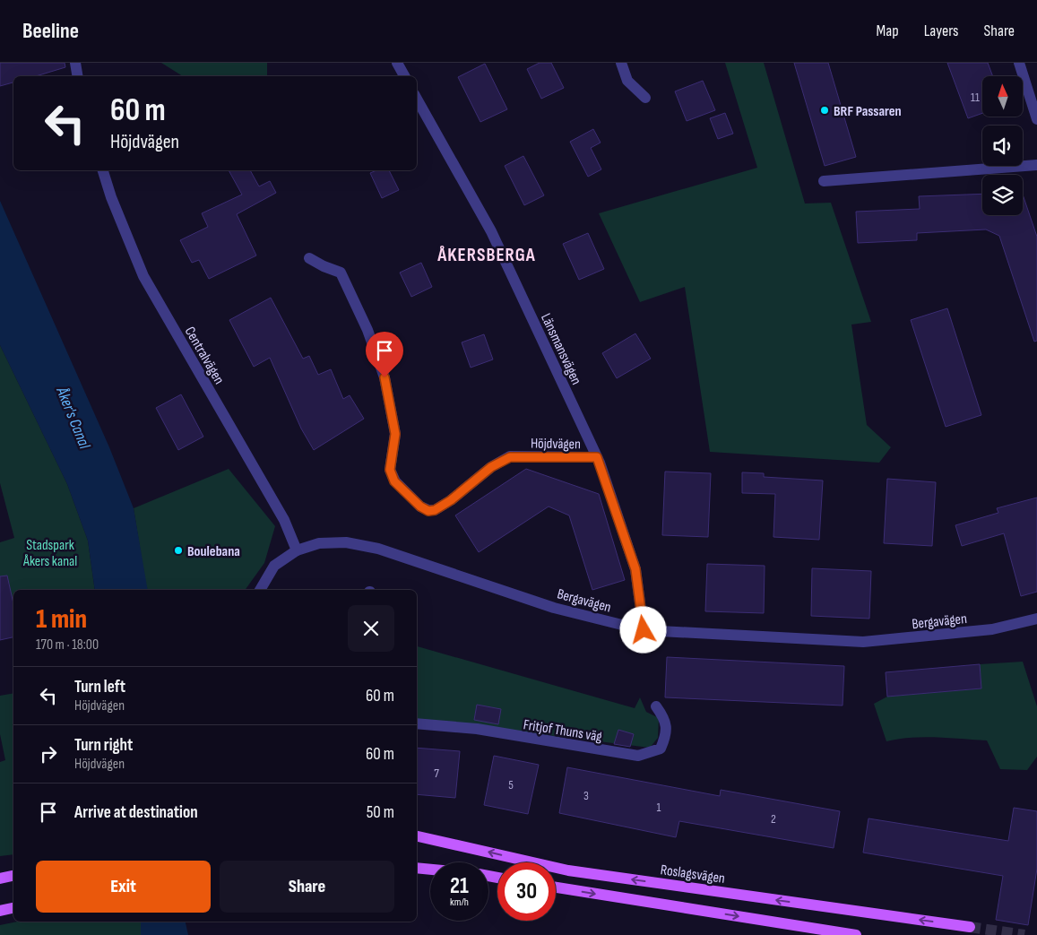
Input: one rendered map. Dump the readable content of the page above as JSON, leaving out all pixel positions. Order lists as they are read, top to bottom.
{
  "streets": {
    "main road": ["Roslagsvägen"],
    "street": [
      "Länsmansvägen",
      "Centralvägen",
      "Höjdvägen",
      "Bergavägen",
      "Fritjof Thuns väg"
    ]
  },
  "crossings": [
    ["Länsmansvägen", "Höjdvägen"],
    ["Länsmansvägen", "Bergavägen"],
    ["Centralvägen", "Bergavägen"]
  ],
  "districts": ["ÅKERSBERGA"],
  "water": ["Åker's Canal"],
  "parks": ["Stadspark Åkers kanal"],
  "places": ["BRF Passaren", "Boulebana"],
  "house_numbers": [
    "11",
    "7",
    "5",
    "3",
    "1",
    "2"
  ],
  "north": "top",
  "page": {
    "header": "Beeline",
    "nav": ["Map", "Layers", "Share"],
    "turn": ["60 m", "Höjdvägen"],
    "heading": ["1 min", "170 m · 18:00"],
    "list": [
      {
        "name": "Turn left",
        "note": "Höjdvägen",
        "value": "60 m"
      },
      {
        "name": "Turn right",
        "note": "Höjdvägen",
        "value": "60 m"
      },
      {
        "name": "Arrive at destination",
        "value": "50 m"
      }
    ],
    "buttons": ["Exit", "Share"],
    "speed": "21 km/h",
    "limit": "30"
  }
}
